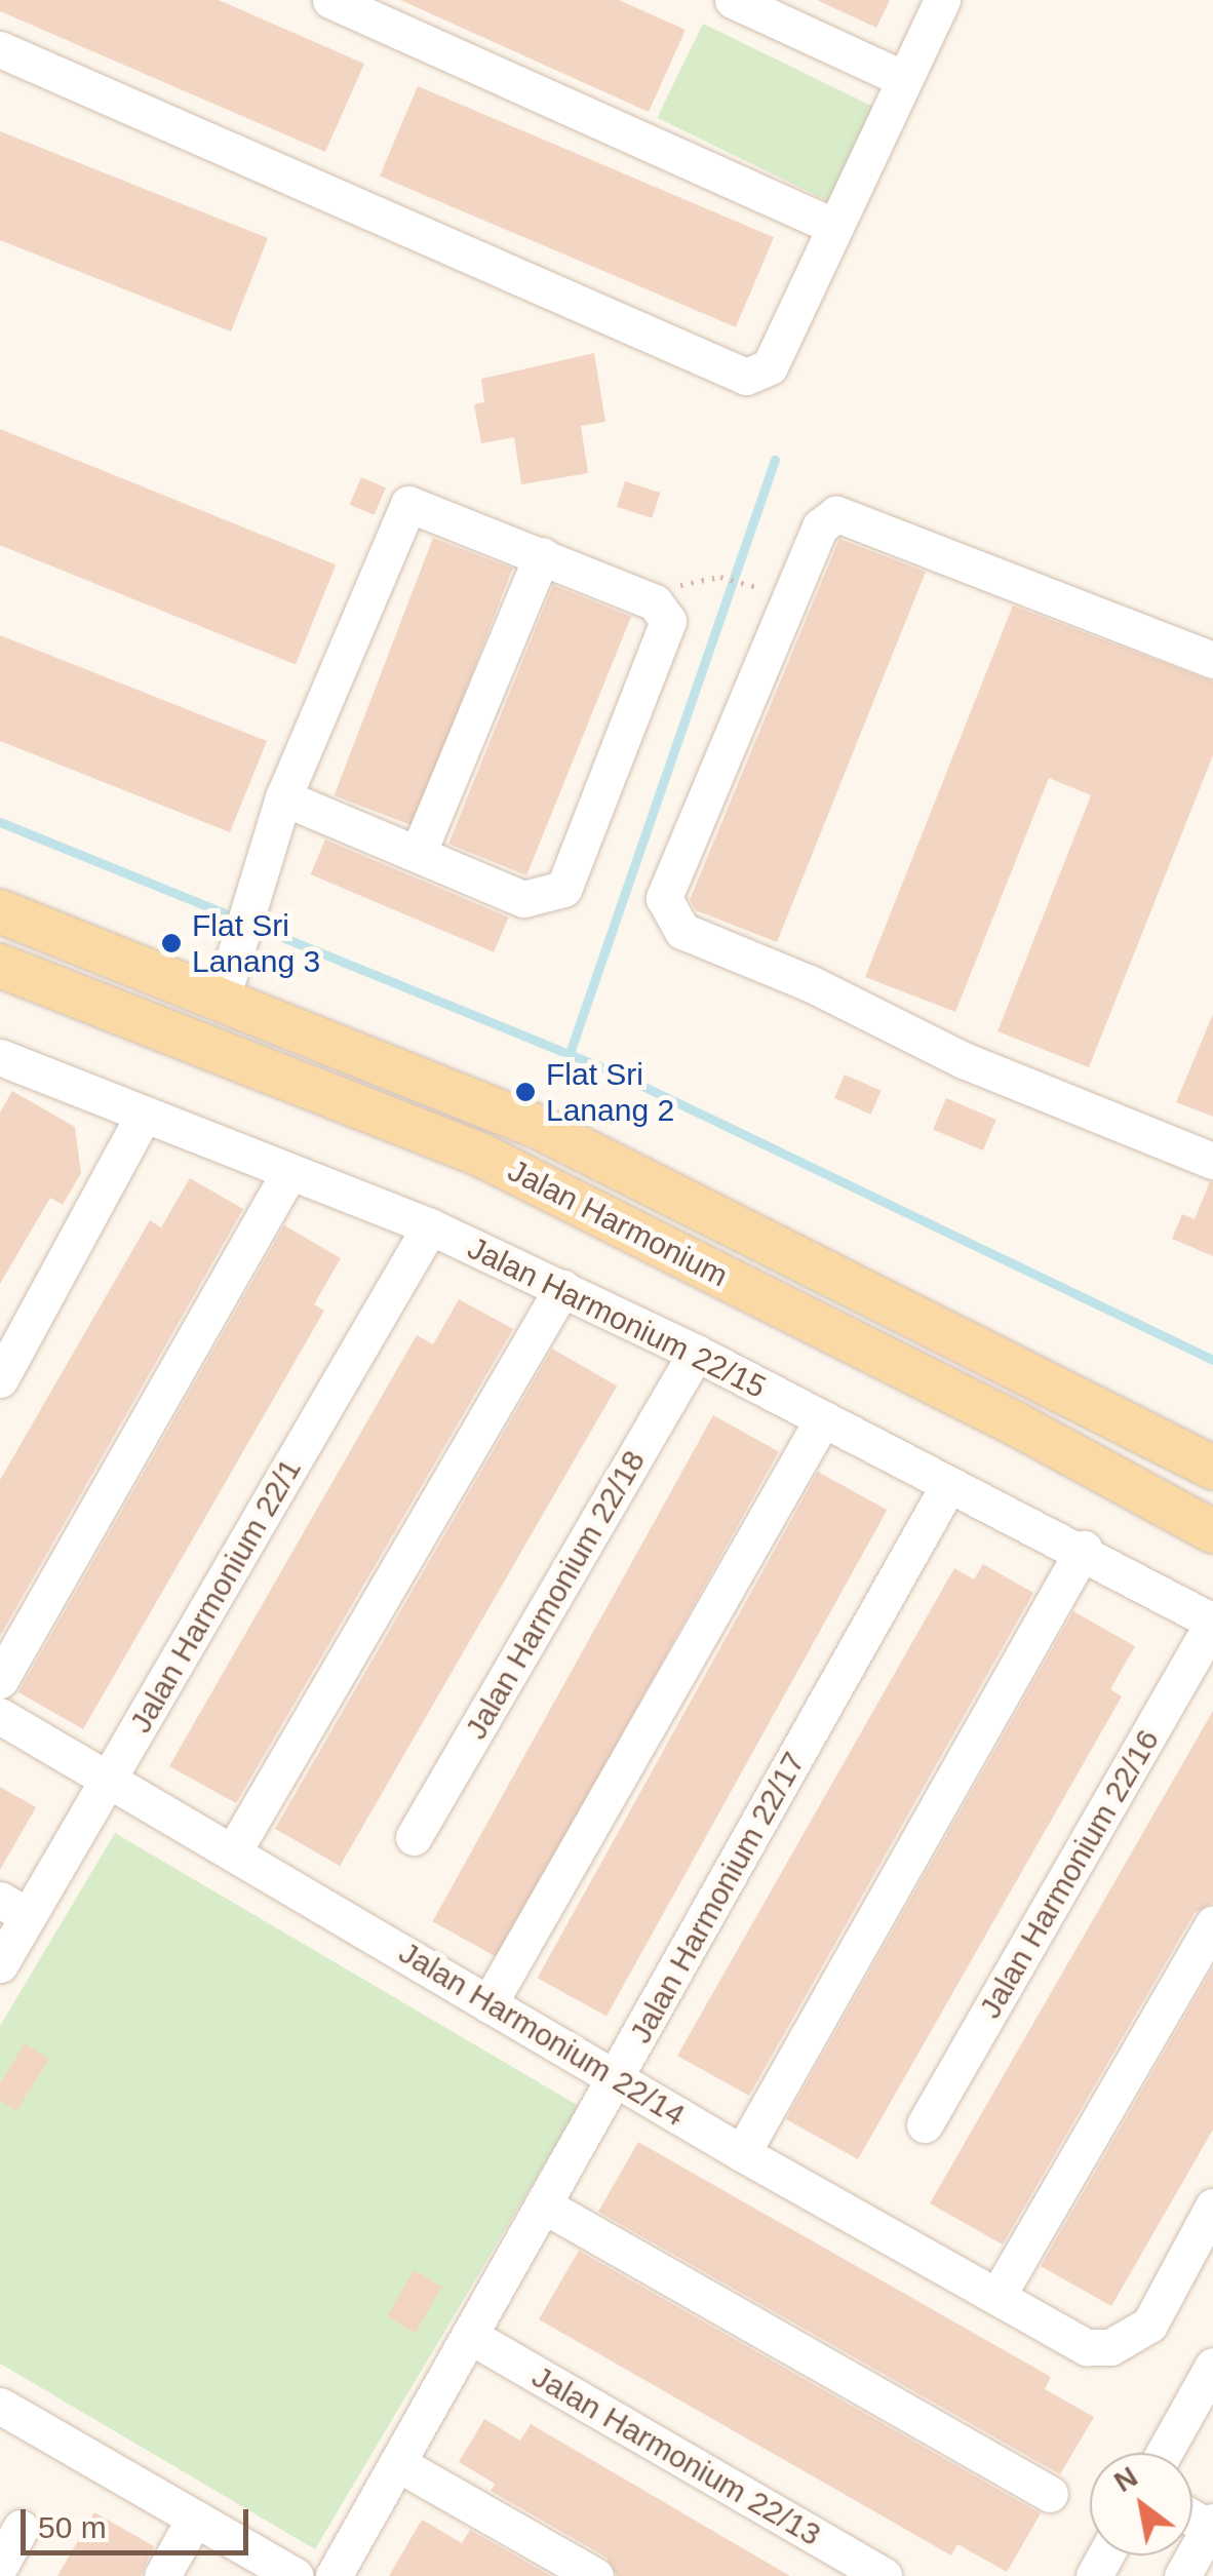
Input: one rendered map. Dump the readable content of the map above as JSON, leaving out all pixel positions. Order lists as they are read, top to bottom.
{
  "streets": {
    "main road": ["Jalan Harmonium"],
    "street": [
      "Jalan Harmonium 22/15",
      "Jalan Harmonium 22/18",
      "Jalan Harmonium 22/1",
      "Jalan Harmonium 22/16",
      "Jalan Harmonium 22/17",
      "Jalan Harmonium 22/14",
      "Jalan Harmonium 22/13"
    ]
  },
  "crossings": [
    ["Jalan Harmonium 22/15", "Jalan Harmonium 22/18"],
    ["Jalan Harmonium 22/15", "Jalan Harmonium 22/1"],
    ["Jalan Harmonium 22/15", "Jalan Harmonium 22/16"],
    ["Jalan Harmonium 22/15", "Jalan Harmonium 22/17"],
    ["Jalan Harmonium 22/1", "Jalan Harmonium 22/14"],
    ["Jalan Harmonium 22/17", "Jalan Harmonium 22/14"],
    ["Jalan Harmonium 22/17", "Jalan Harmonium 22/13"]
  ],
  "places": ["Flat Sri Lanang 3", "Flat Sri Lanang 2"],
  "scale_bar": "50 m",
  "north": "top left"
}
